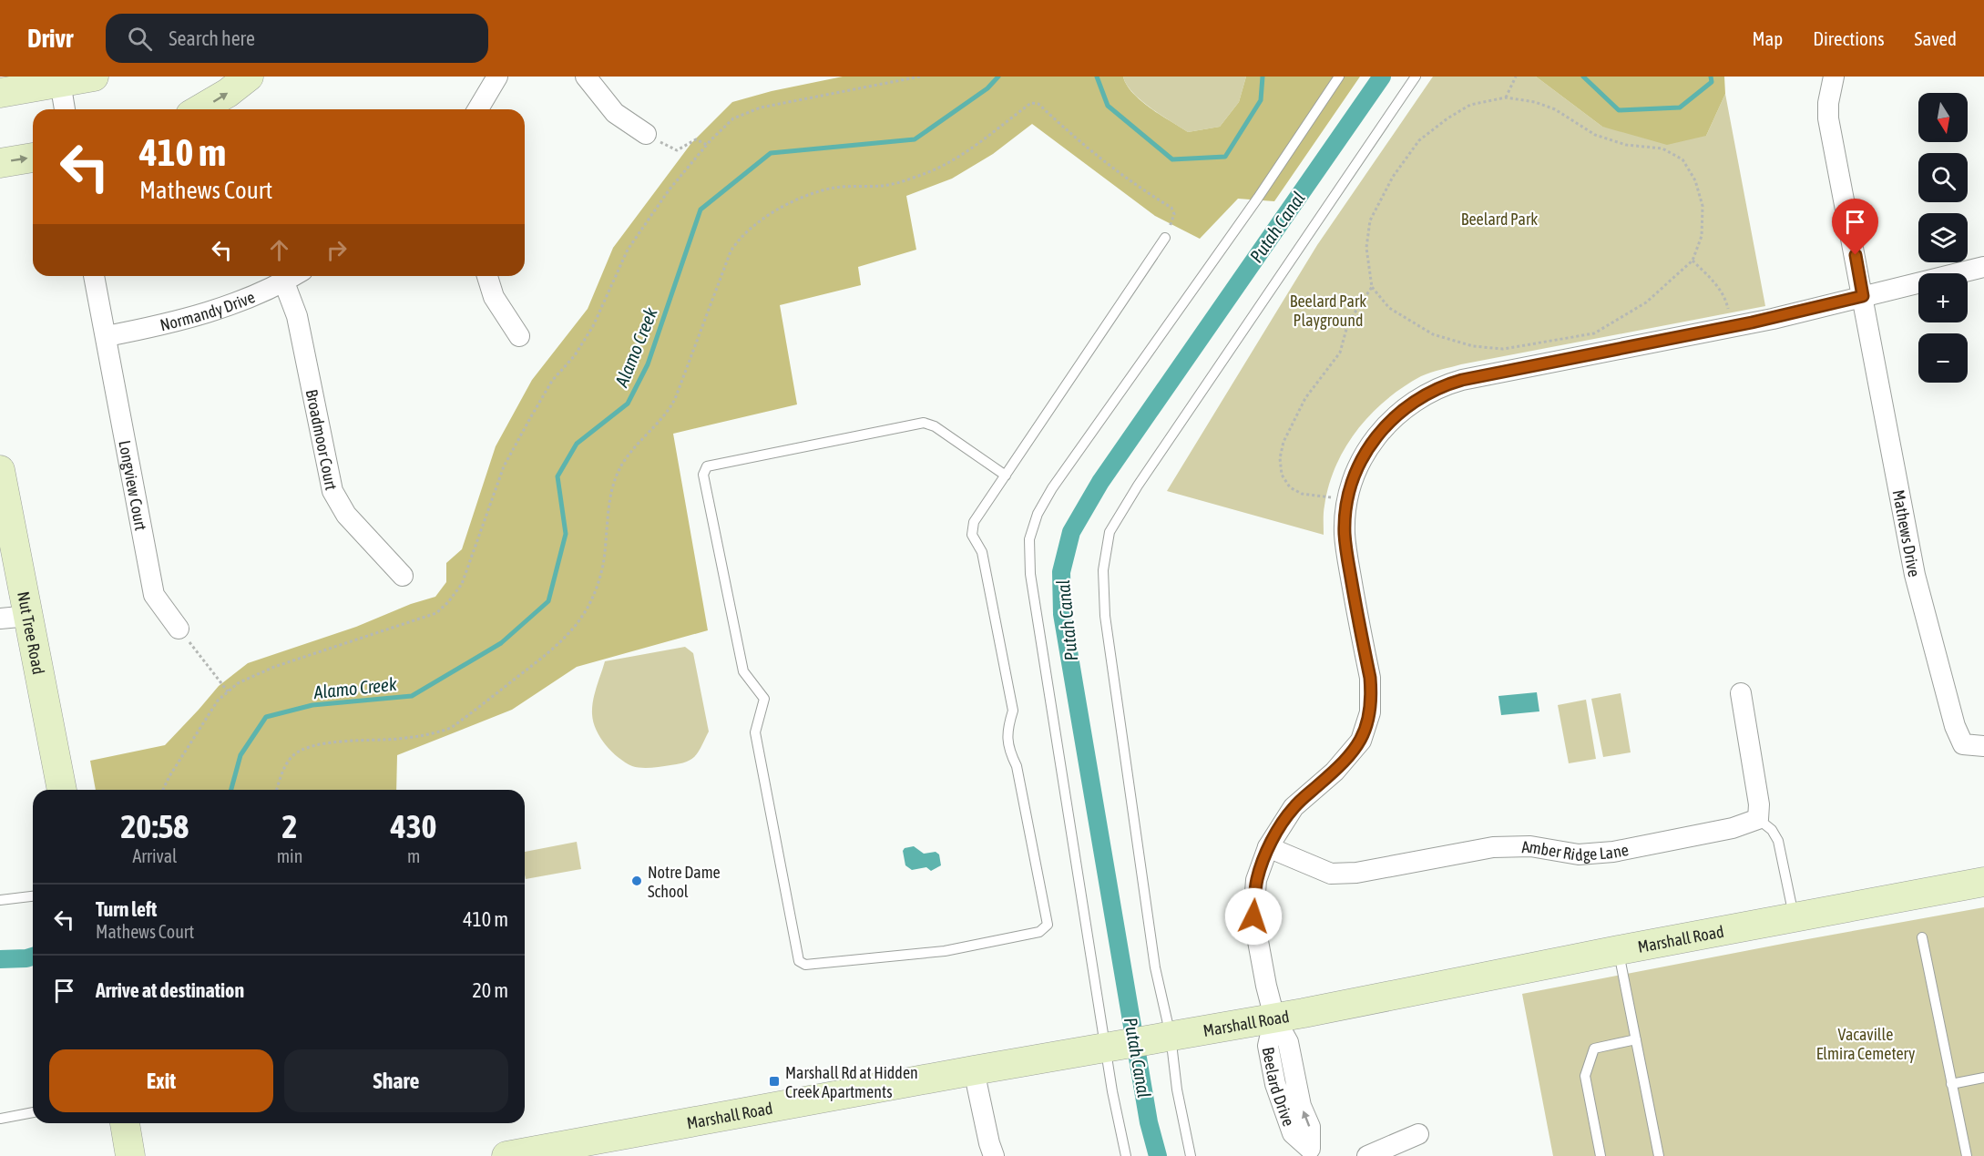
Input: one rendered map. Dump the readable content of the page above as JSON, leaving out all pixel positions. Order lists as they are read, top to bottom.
{
  "streets": {
    "street": [
      "Normandy Drive",
      "Broadmoor Court",
      "Longview Court",
      "Mathews Drive",
      "Nut Tree Road",
      "Amber Ridge Lane",
      "Marshall Road",
      "Beelard Drive"
    ]
  },
  "crossings": [
    ["Normandy Drive", "Broadmoor Court"],
    ["Normandy Drive", "Longview Court"],
    ["Mathews Drive", "Beelard Drive"],
    ["Amber Ridge Lane", "Beelard Drive"],
    ["Marshall Road", "Beelard Drive"]
  ],
  "water": ["Putah Canal", "Alamo Creek"],
  "parks": ["Beelard Park", "Beelard Park Playground", "Vacaville Elmira Cemetery"],
  "places": {
    "other": ["Notre Dame School"],
    "transit": ["Marshall Rd at Hidden Creek Apartments"]
  },
  "north": "bottom",
  "page": {
    "header": "Drivr",
    "search": "Search here",
    "nav": ["Map", "Directions", "Saved"],
    "map_buttons": ["+", "−"],
    "turn": ["410 m", "Mathews Court"],
    "eta": [
      "20:58",
      "Arrival",
      "2",
      "min",
      "430",
      "m"
    ],
    "list": [
      {
        "name": "Turn left",
        "note": "Mathews Court",
        "value": "410 m"
      },
      {
        "name": "Arrive at destination",
        "value": "20 m"
      }
    ],
    "buttons": ["Exit", "Share"]
  }
}
